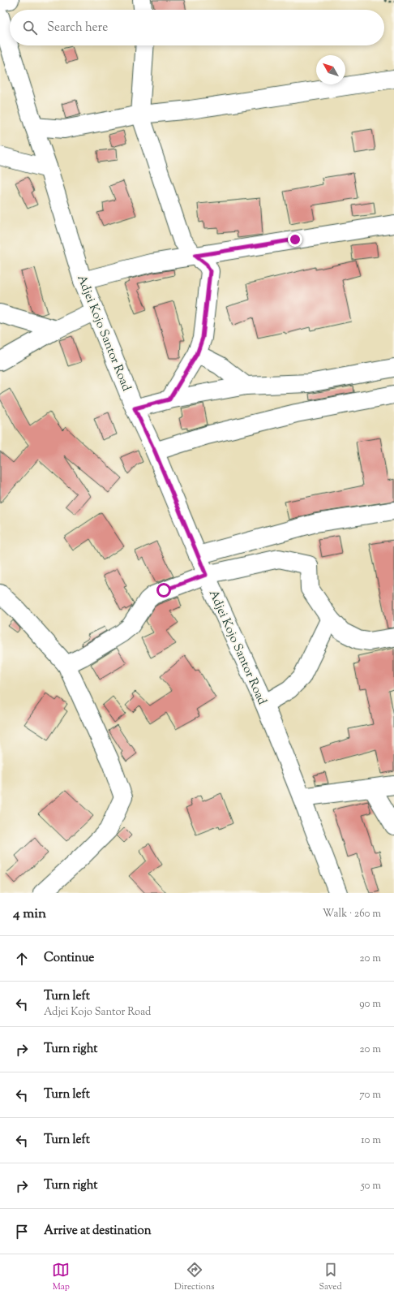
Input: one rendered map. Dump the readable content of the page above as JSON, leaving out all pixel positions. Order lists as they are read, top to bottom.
{
  "streets": {
    "street": ["Adjei Kojo Santor Road"]
  },
  "north": "top left",
  "page": {
    "search": "Search here",
    "heading": ["4 min", "Walk · 260 m"],
    "list": [
      ["Continue", "20 m"],
      ["Turn left", "Adjei Kojo Santor Road", "90 m"],
      ["Turn right", "20 m"],
      ["Turn left", "70 m"],
      ["Turn left", "10 m"],
      ["Turn right", "50 m"],
      "Arrive at destination"
    ],
    "nav": ["Map", "Directions", "Saved"]
  }
}
